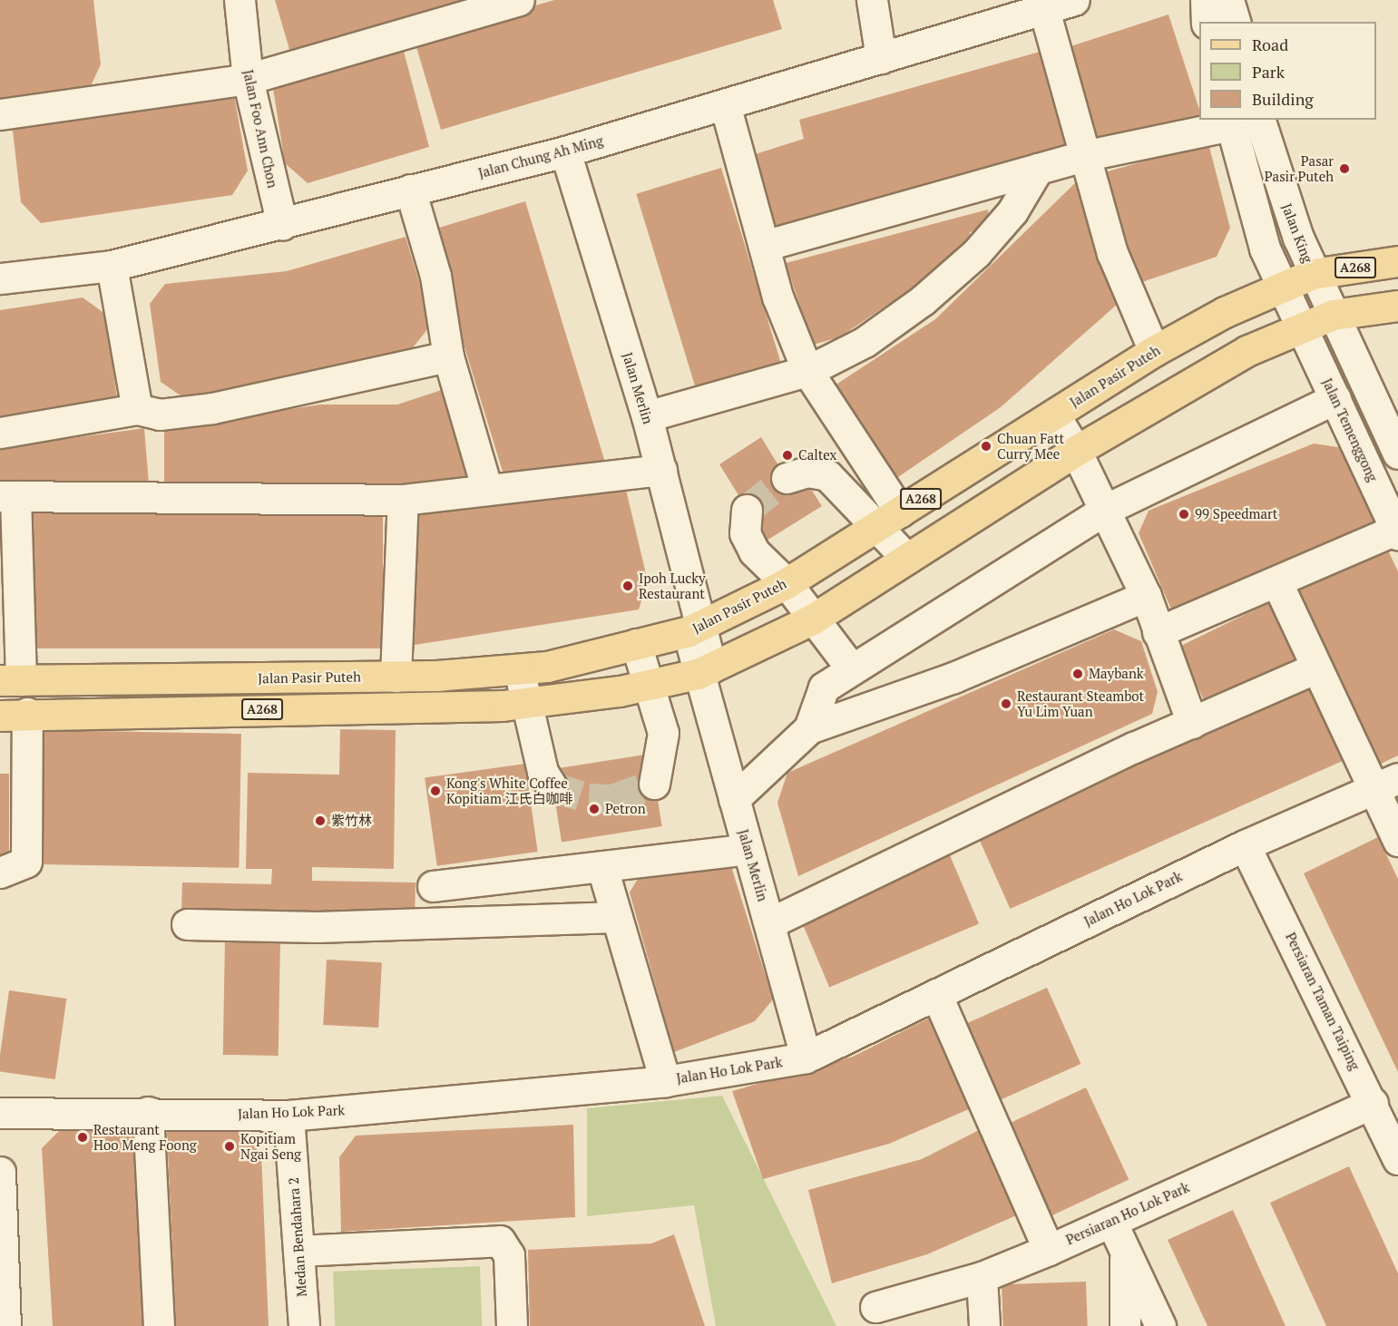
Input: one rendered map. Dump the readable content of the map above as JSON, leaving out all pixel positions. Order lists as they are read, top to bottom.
{
  "streets": {
    "main road": ["A268", "Jalan Pasir Puteh"],
    "street": [
      "Jalan Foo Ann Chon",
      "Jalan Chung Ah Ming",
      "Jalan King",
      "Jalan Merlin",
      "Jalan Temenggong",
      "Jalan Ho Lok Park",
      "Persiaran Taman Taiping",
      "Persiaran Ho Lok Park",
      "Medan Bendahara 2"
    ]
  },
  "crossings": [
    ["Jalan Foo Ann Chon", "Jalan Chung Ah Ming"],
    ["Jalan Chung Ah Ming", "Jalan Merlin"],
    ["Jalan King", "A268"],
    ["Jalan King", "Jalan Pasir Puteh"],
    ["A268", "Jalan Merlin"],
    ["A268", "Jalan Temenggong"],
    ["Jalan Pasir Puteh", "Jalan Merlin"],
    ["Jalan Pasir Puteh", "Jalan Temenggong"],
    ["Jalan Merlin", "Jalan Ho Lok Park"],
    ["Jalan Ho Lok Park", "Persiaran Taman Taiping"],
    ["Jalan Ho Lok Park", "Medan Bendahara 2"],
    ["Persiaran Taman Taiping", "Persiaran Ho Lok Park"]
  ],
  "places": [
    "Pasar Pasir Puteh",
    "Chuan Fatt Curry Mee",
    "Caltex",
    "99 Speedmart",
    "Ipoh Lucky Restaurant",
    "Maybank",
    "Restaurant Steambot Yu Lim Yuan",
    "Kong's White Coffee Kopitiam 江氏白咖啡",
    "Petron",
    "紫竹林",
    "Restaurant Hoo Meng Foong",
    "Kopitiam Ngai Seng"
  ],
  "legend": ["Road", "Park", "Building"]
}
